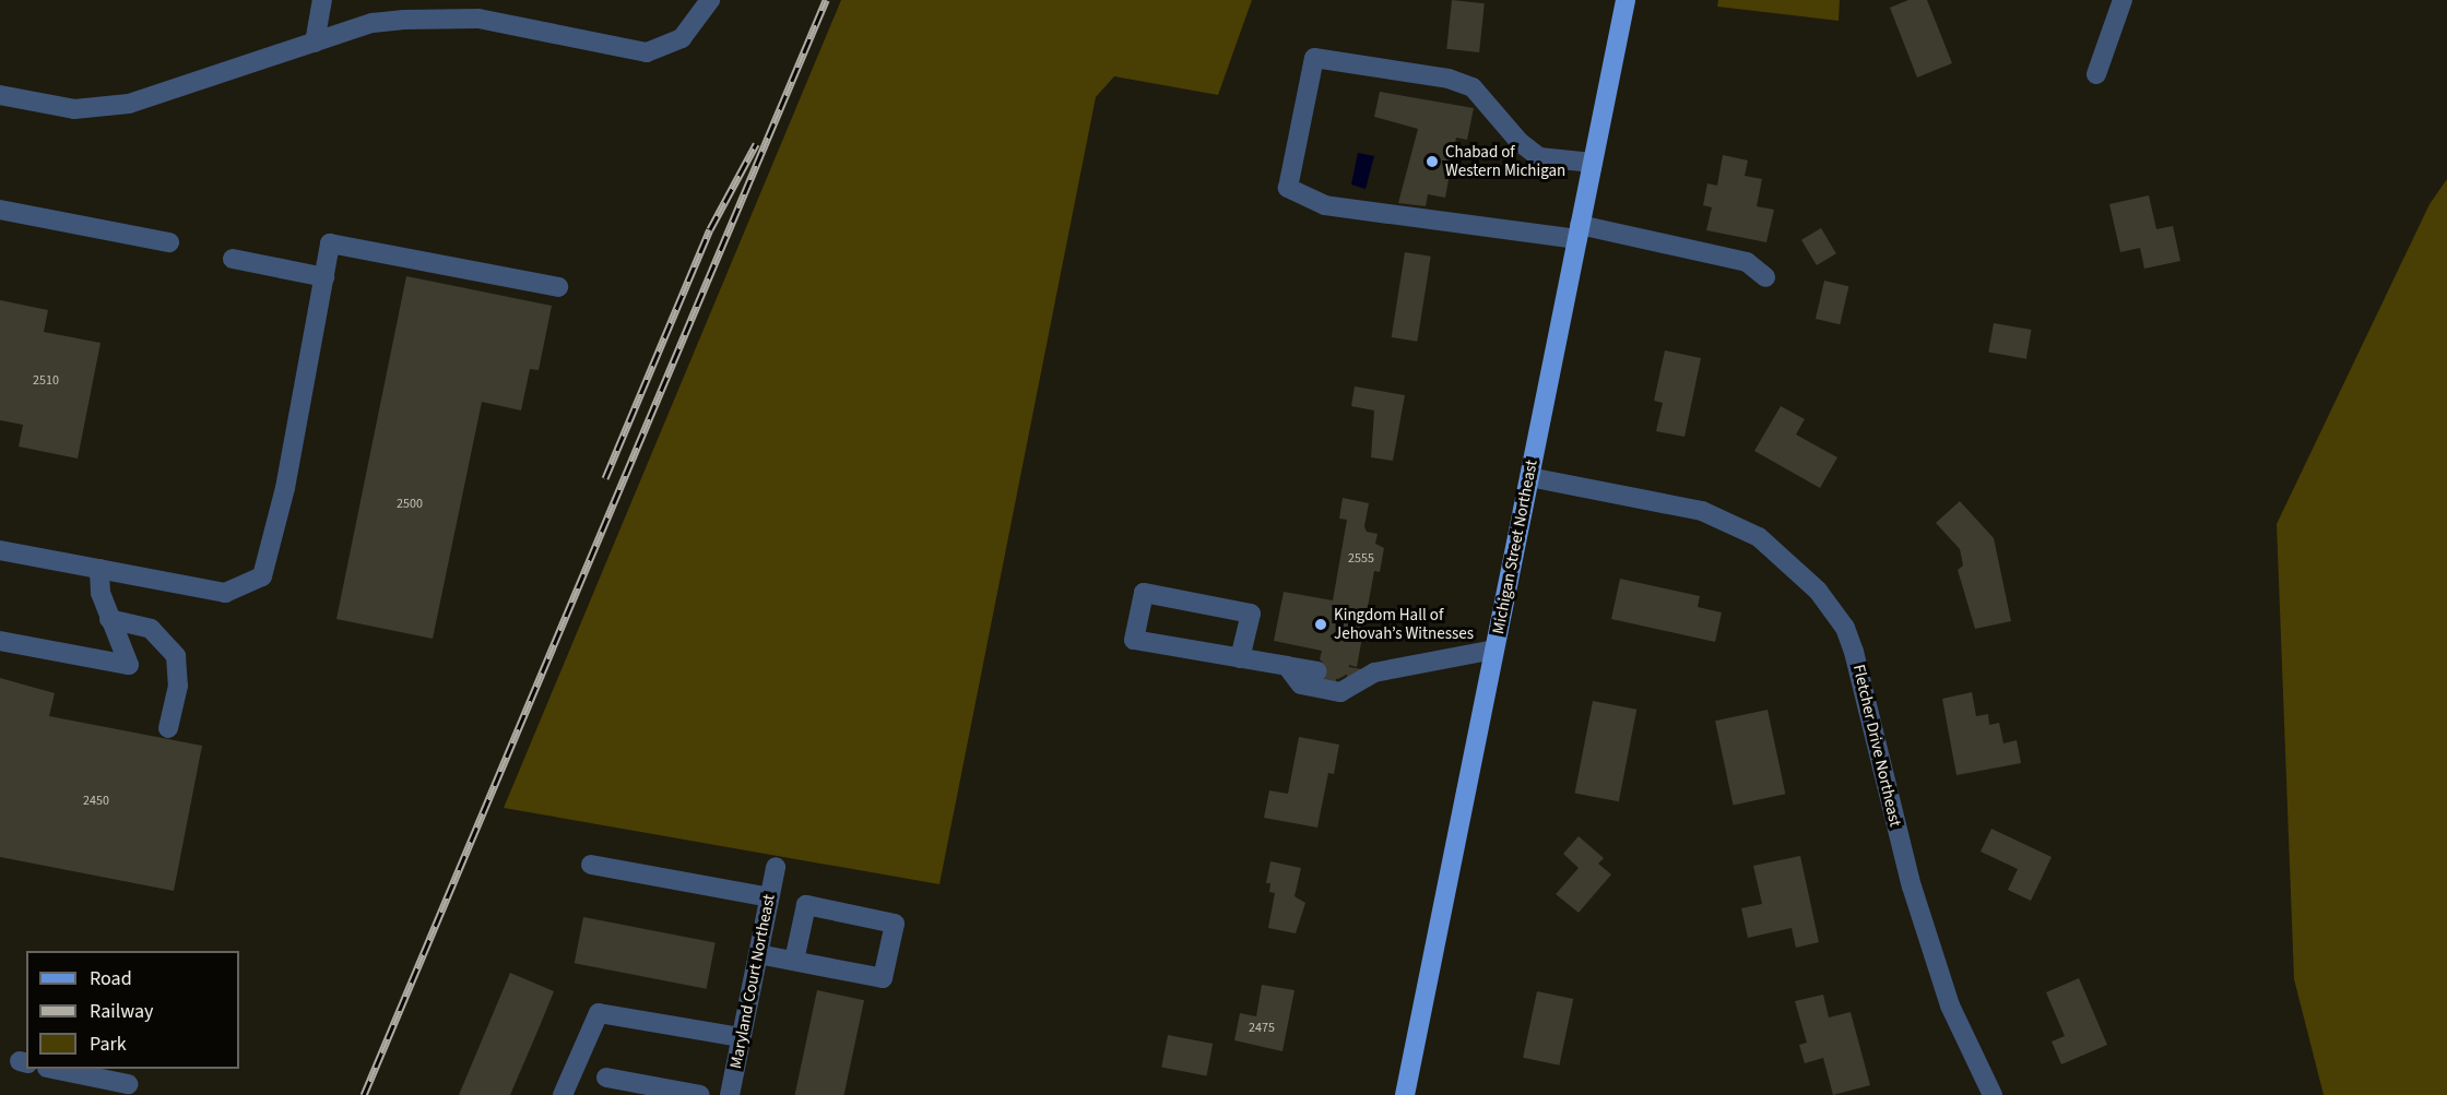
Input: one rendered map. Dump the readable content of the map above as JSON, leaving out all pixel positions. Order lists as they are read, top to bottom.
{
  "streets": {
    "main road": ["Michigan Street Northeast"],
    "street": ["Fletcher Drive Northeast", "Maryland Court Northeast"]
  },
  "crossings": [
    ["Michigan Street Northeast", "Fletcher Drive Northeast"]
  ],
  "places": ["Chabad of Western Michigan", "Kingdom Hall of Jehovah’s Witnesses"],
  "house_numbers": [
    "2510",
    "2500",
    "2555",
    "2450",
    "2475"
  ],
  "legend": ["Road", "Railway", "Park"]
}
